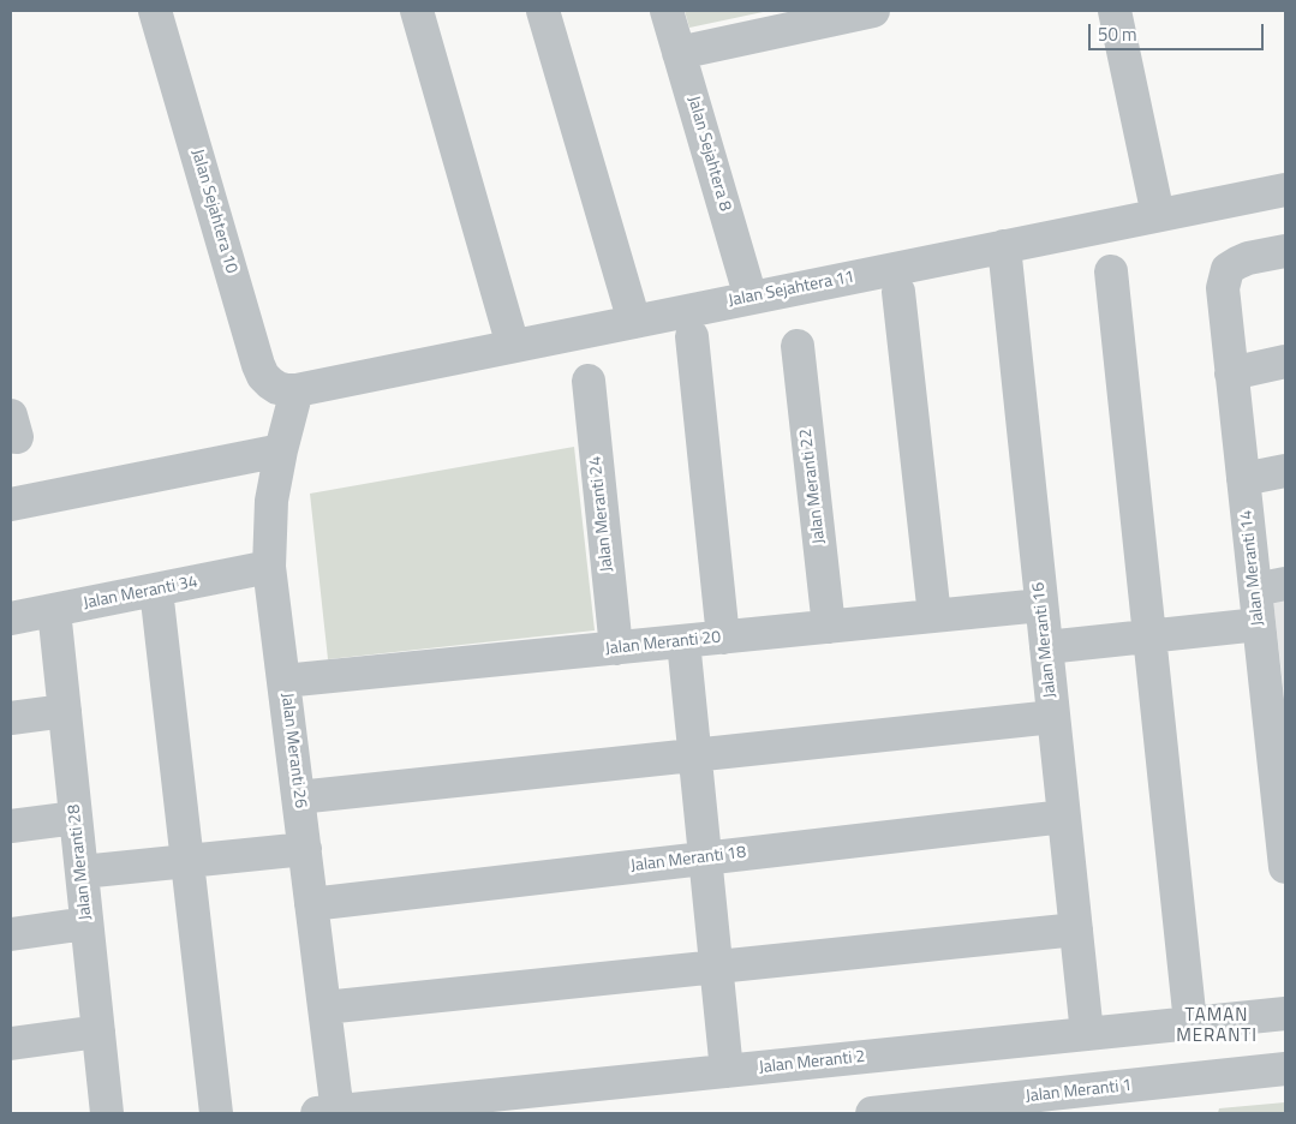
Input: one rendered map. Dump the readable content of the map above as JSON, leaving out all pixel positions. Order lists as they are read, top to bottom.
{
  "streets": {
    "street": [
      "Jalan Sejahtera 8",
      "Jalan Sejahtera 10",
      "Jalan Sejahtera 11",
      "Jalan Meranti 22",
      "Jalan Meranti 24",
      "Jalan Meranti 14",
      "Jalan Meranti 34",
      "Jalan Meranti 16",
      "Jalan Meranti 20",
      "Jalan Meranti 26",
      "Jalan Meranti 18",
      "Jalan Meranti 28",
      "Jalan Meranti 2",
      "Jalan Meranti 1"
    ]
  },
  "crossings": [
    ["Jalan Sejahtera 8", "Jalan Sejahtera 11"],
    ["Jalan Sejahtera 10", "Jalan Sejahtera 11"],
    ["Jalan Sejahtera 10", "Jalan Meranti 26"],
    ["Jalan Sejahtera 11", "Jalan Meranti 16"],
    ["Jalan Sejahtera 11", "Jalan Meranti 26"],
    ["Jalan Meranti 22", "Jalan Meranti 20"],
    ["Jalan Meranti 24", "Jalan Meranti 20"],
    ["Jalan Meranti 34", "Jalan Meranti 26"],
    ["Jalan Meranti 34", "Jalan Meranti 28"],
    ["Jalan Meranti 16", "Jalan Meranti 20"],
    ["Jalan Meranti 16", "Jalan Meranti 18"],
    ["Jalan Meranti 16", "Jalan Meranti 2"],
    ["Jalan Meranti 20", "Jalan Meranti 26"],
    ["Jalan Meranti 26", "Jalan Meranti 18"],
    ["Jalan Meranti 26", "Jalan Meranti 2"]
  ],
  "districts": ["TAMAN MERANTI"],
  "scale_bar": "50 m"
}
